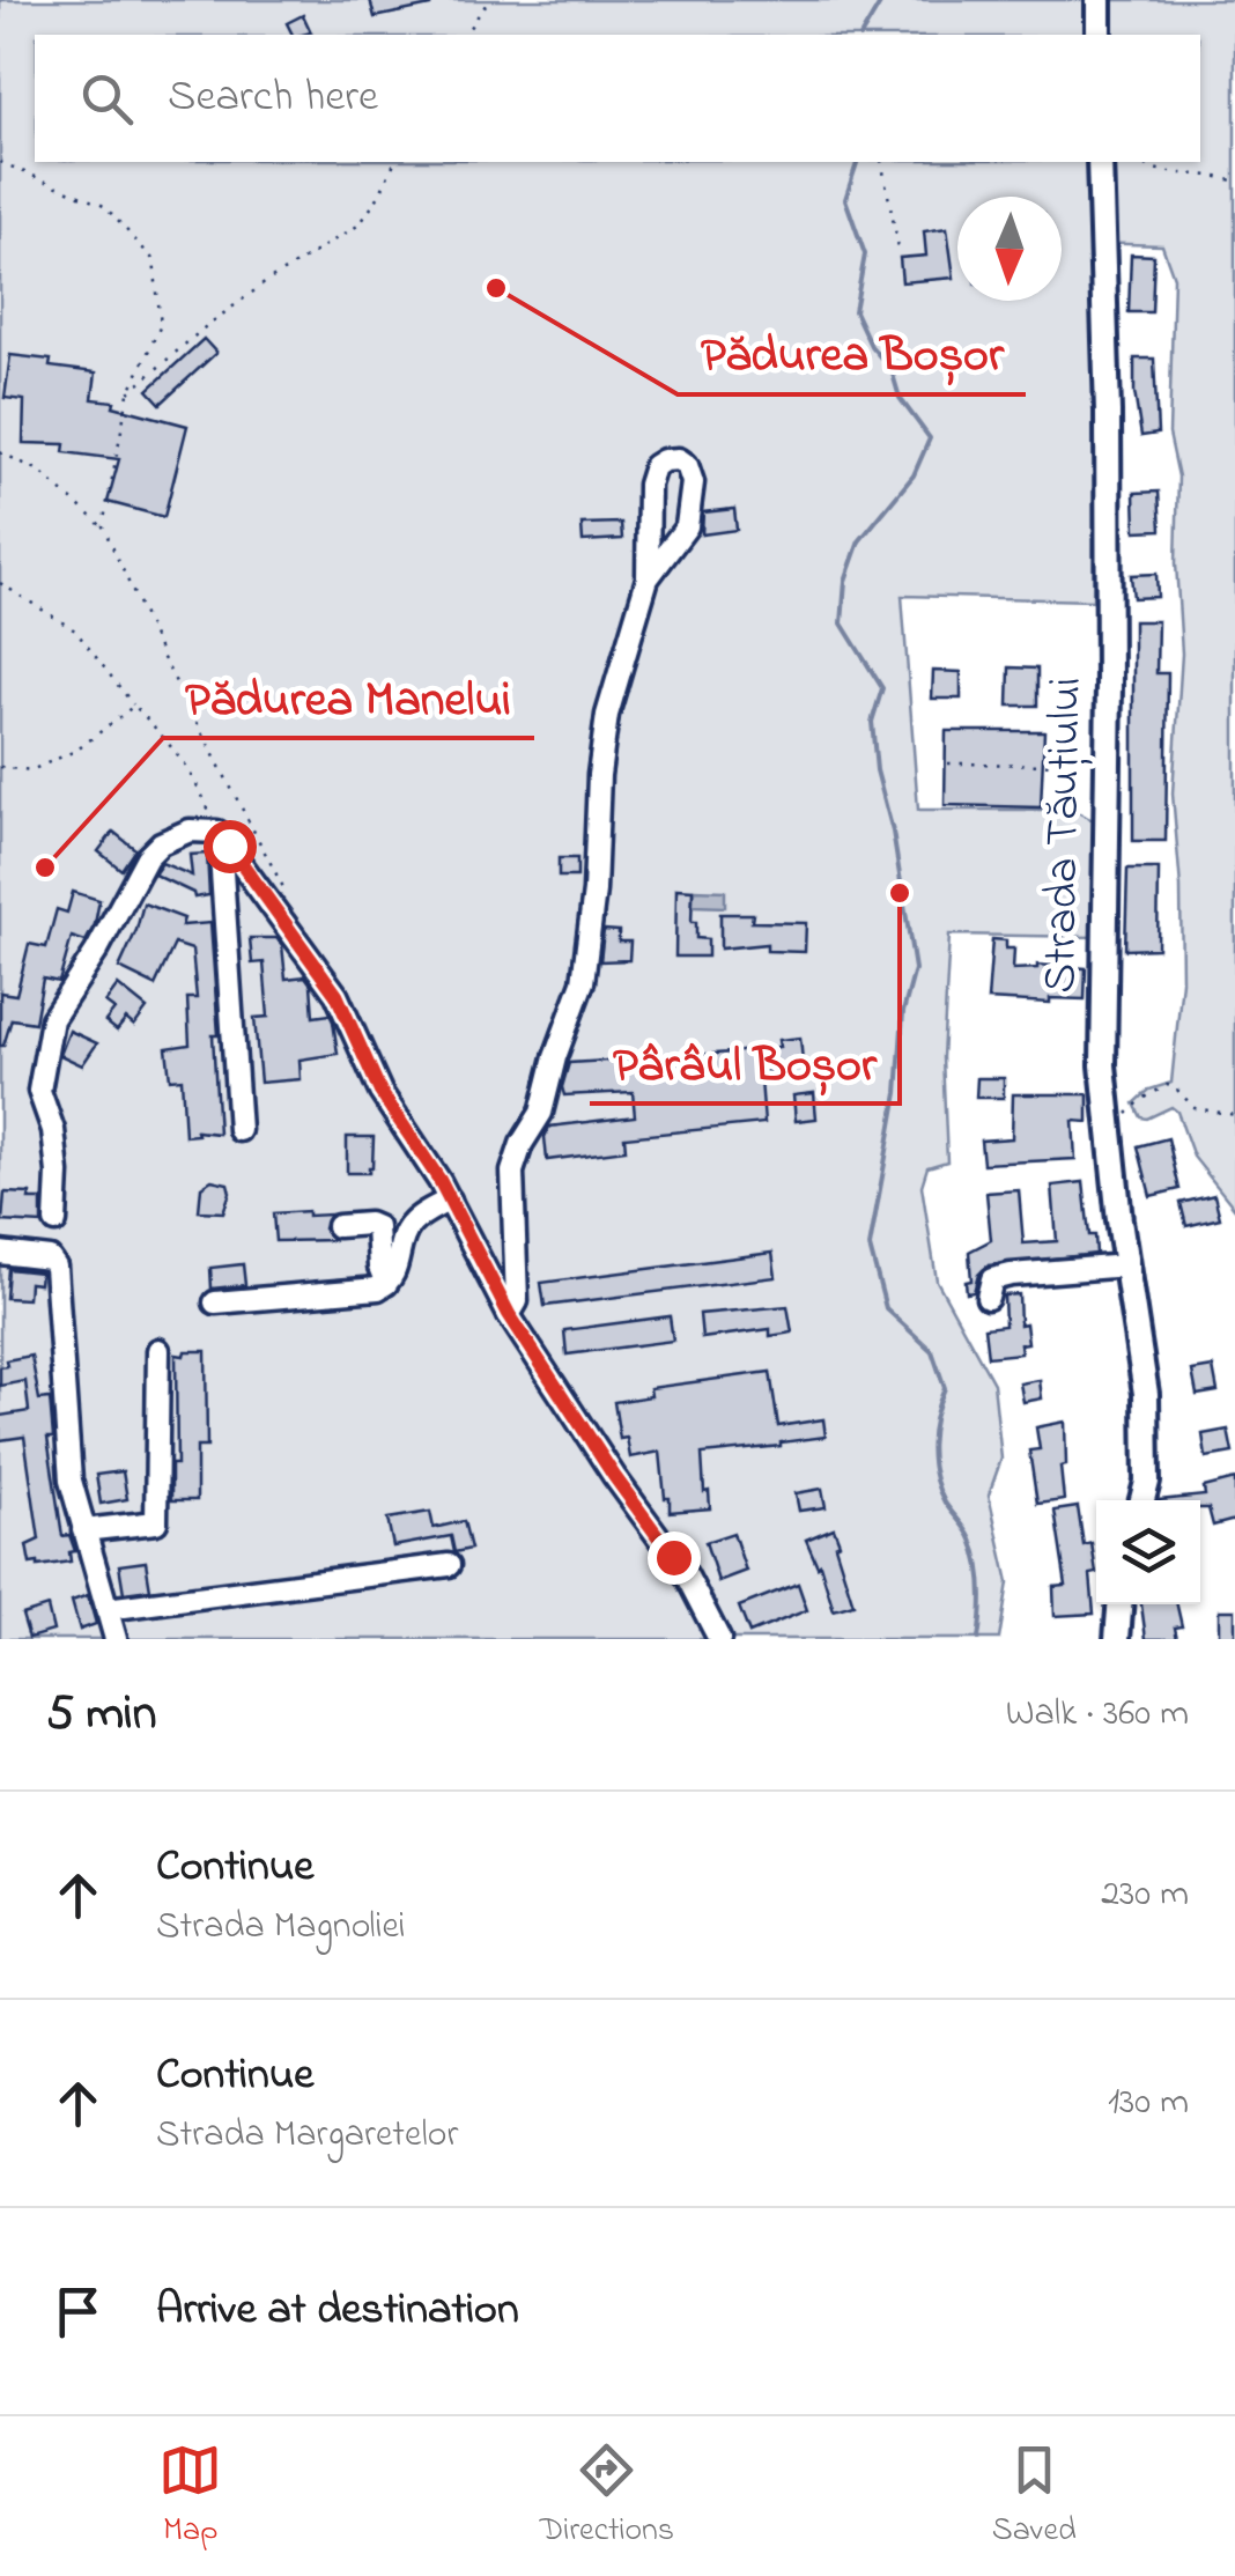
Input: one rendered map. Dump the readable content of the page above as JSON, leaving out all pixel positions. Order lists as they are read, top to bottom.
{
  "streets": {
    "main road": ["Strada Tăuțiului"]
  },
  "places": ["Pădurea Boșor", "Pădurea Manelui", "Pârâul Boșor"],
  "north": "bottom",
  "page": {
    "search": "Search here",
    "heading": ["5 min", "Walk · 360 m"],
    "list": [
      ["Continue", "Strada Magnoliei", "230 m"],
      ["Continue", "Strada Margaretelor", "130 m"],
      "Arrive at destination"
    ],
    "nav": ["Map", "Directions", "Saved"]
  }
}
